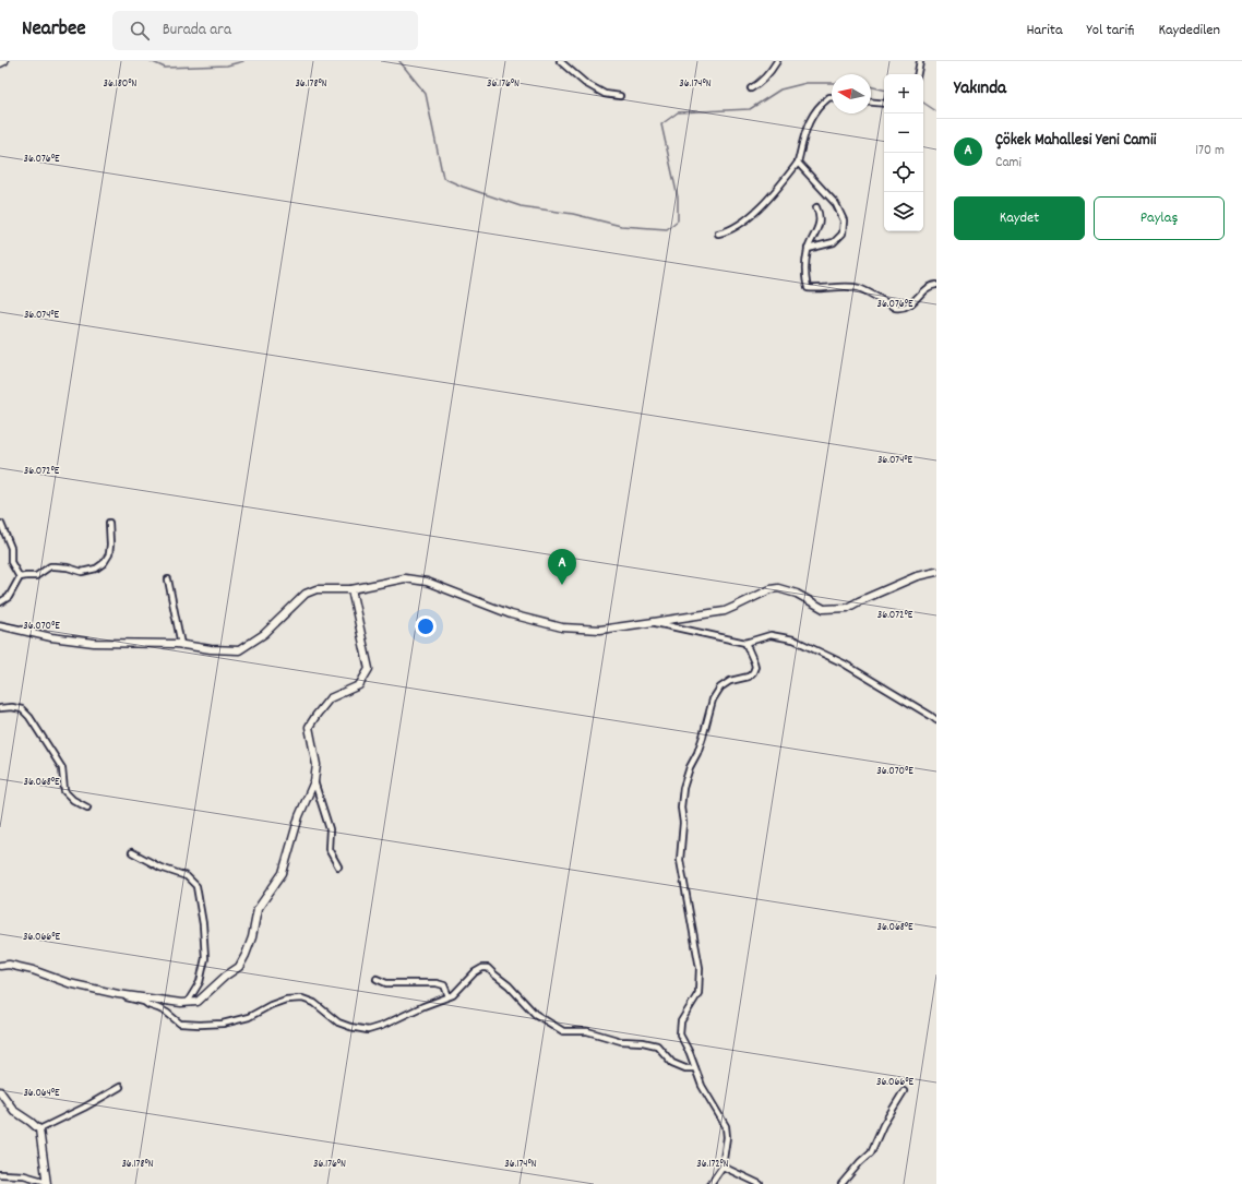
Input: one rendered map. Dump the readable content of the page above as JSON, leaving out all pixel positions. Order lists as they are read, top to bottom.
{
  "north": "left",
  "page": {
    "header": "Nearbee",
    "search": "Burada ara",
    "nav": ["Harita", "Yol tarifi", "Kaydedilen"],
    "heading": "Yakında",
    "map_buttons": ["+", "−"],
    "list": [
      {
        "mark": "A",
        "name": "Çökek Mahallesi Yeni Camii",
        "note": "Cami",
        "value": "170 m"
      }
    ],
    "buttons": ["Kaydet", "Paylaş"],
    "pins": "A"
  },
  "coordinates": [
    "36.180°N",
    "36.178°N",
    "36.176°N",
    "36.174°N",
    "36.076°E",
    "36.074°E",
    "36.072°E",
    "36.070°E",
    "36.068°E",
    "36.066°E",
    "36.064°E",
    "36.172°N"
  ]
}
